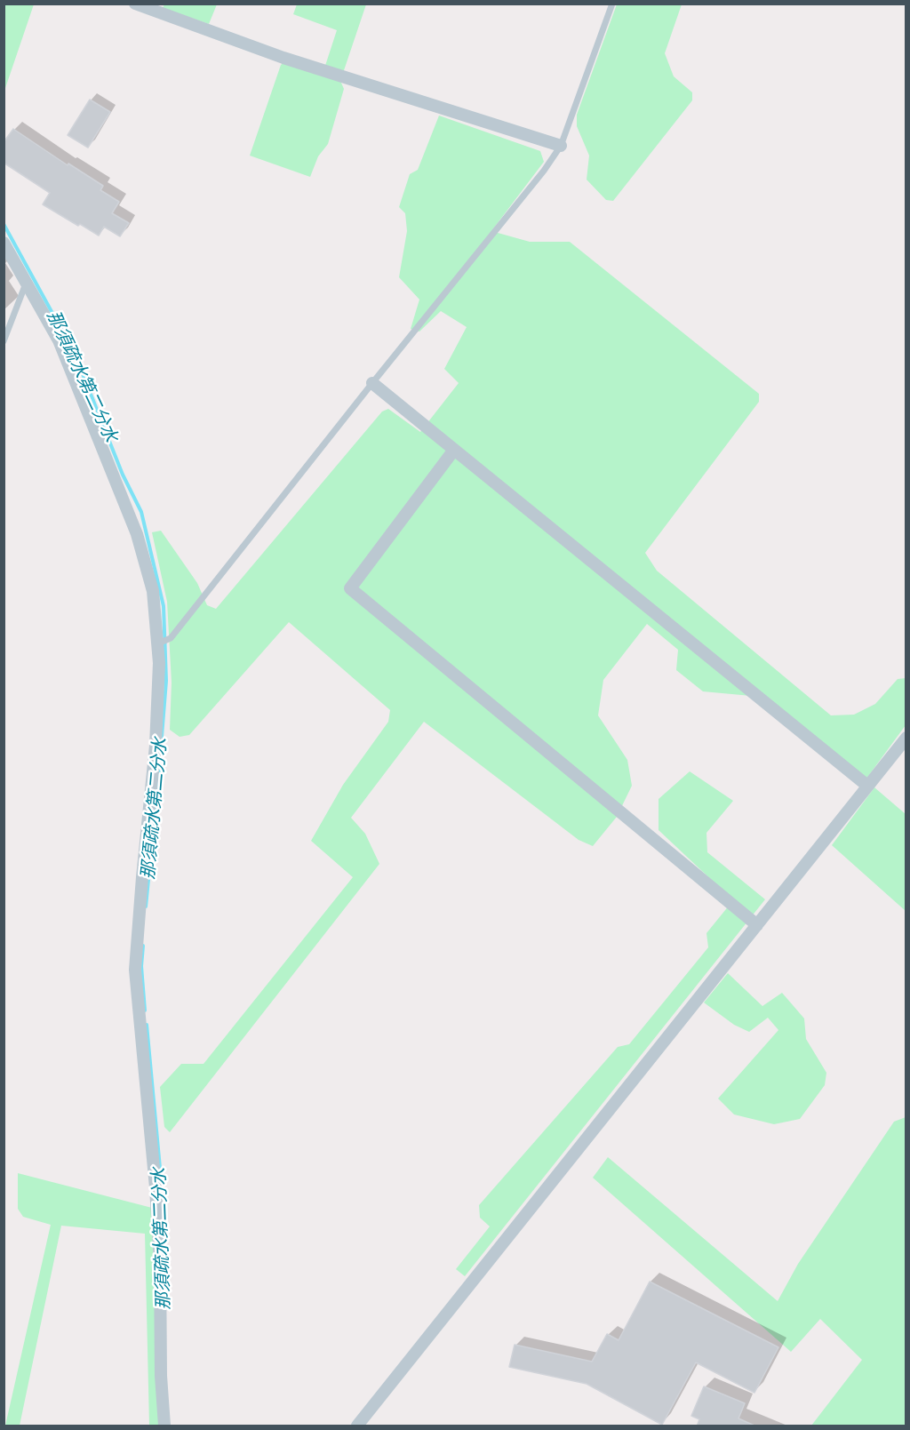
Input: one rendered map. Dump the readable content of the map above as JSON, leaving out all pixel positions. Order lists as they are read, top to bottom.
{
  "water": ["那須疏水第二分水"]
}
